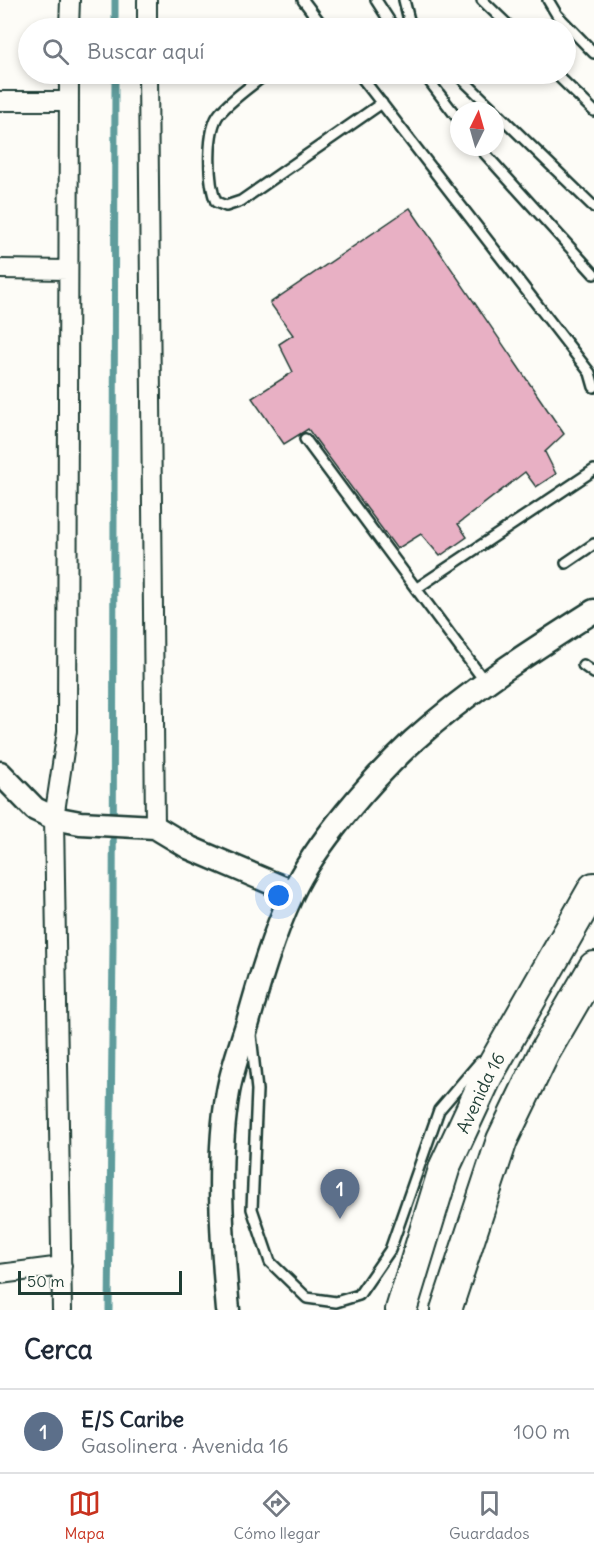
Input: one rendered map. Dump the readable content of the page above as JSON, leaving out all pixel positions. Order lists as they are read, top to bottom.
{
  "streets": {
    "highway": ["Avenida 16"]
  },
  "scale_bar": "50 m",
  "north": "top",
  "page": {
    "search": "Buscar aquí",
    "pins": "1",
    "scale": "50 m",
    "heading": "Cerca",
    "list": [
      {
        "mark": "1",
        "name": "E/S Caribe",
        "note": "Gasolinera · Avenida 16",
        "value": "100 m"
      }
    ],
    "nav": ["Mapa", "Cómo llegar", "Guardados"]
  }
}
